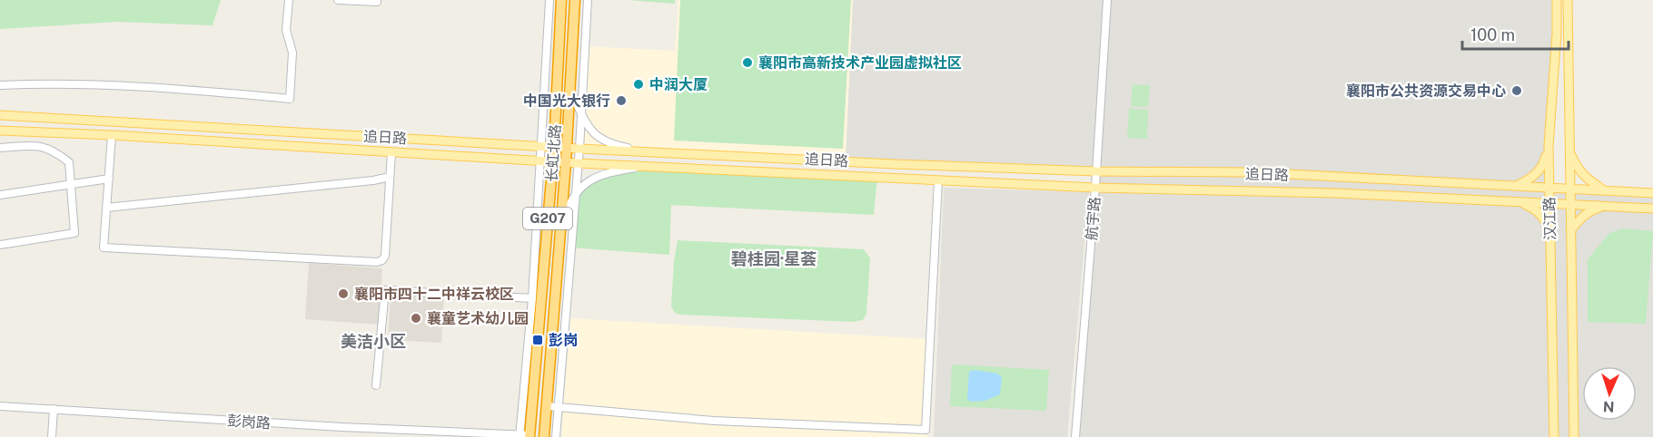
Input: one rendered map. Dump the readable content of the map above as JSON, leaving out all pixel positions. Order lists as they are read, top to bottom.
{
  "streets": {
    "highway": ["长虹北路", "G207"],
    "main road": ["追日路", "汉江路"],
    "street": ["航宇路", "彭岗路"]
  },
  "crossings": [
    ["追日路", "长虹北路"],
    ["追日路", "航宇路"],
    ["追日路", "汉江路"],
    ["长虹北路", "彭岗路"]
  ],
  "districts": ["碧桂园·星荟", "美洁小区"],
  "places": {
    "other": [
      "襄阳市高新技术产业园虚拟社区",
      "中润大厦",
      "襄阳市公共资源交易中心",
      "中国光大银行",
      "襄阳市四十二中祥云校区",
      "襄童艺术幼儿园"
    ],
    "transit": ["彭岗"]
  },
  "scale_bar": "100 m",
  "north": "bottom"
}
